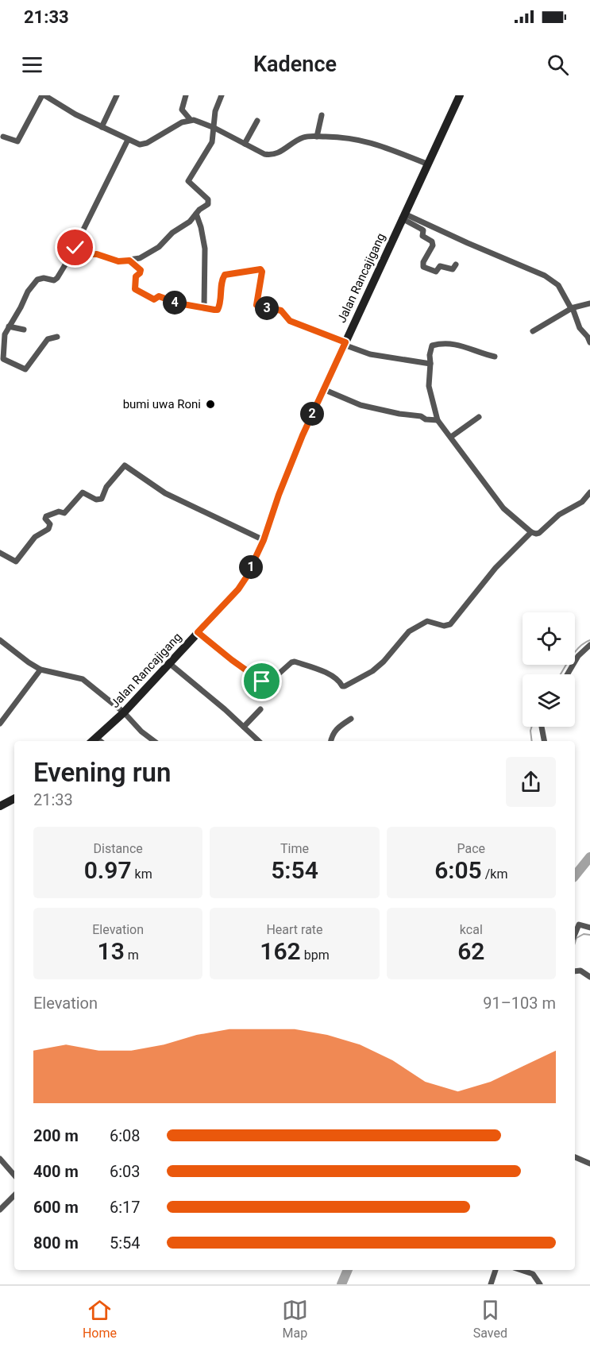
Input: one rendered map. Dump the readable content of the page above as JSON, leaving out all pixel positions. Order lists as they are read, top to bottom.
{
  "streets": {
    "main road": ["Jalan Rancajigang"]
  },
  "places": ["bumi uwa Roni"],
  "page": {
    "status": "21:33",
    "header": "Kadence",
    "pins": [
      "4",
      "3",
      "2",
      "1"
    ],
    "heading": ["Evening run", "21:33"],
    "stats": [
      ["Distance", "0.97 km"],
      ["Time", "5:54"],
      ["Pace", "6:05 /km"],
      ["Elevation", "13 m"],
      ["Heart rate", "162 bpm"],
      ["kcal", "62"]
    ],
    "chart": ["Elevation", "91–103 m"],
    "list": [
      {
        "name": "200 m",
        "note": "6:08"
      },
      {
        "name": "400 m",
        "note": "6:03"
      },
      {
        "name": "600 m",
        "note": "6:17"
      },
      {
        "name": "800 m",
        "note": "5:54"
      }
    ],
    "tabs": ["Home", "Map", "Saved"]
  }
}
